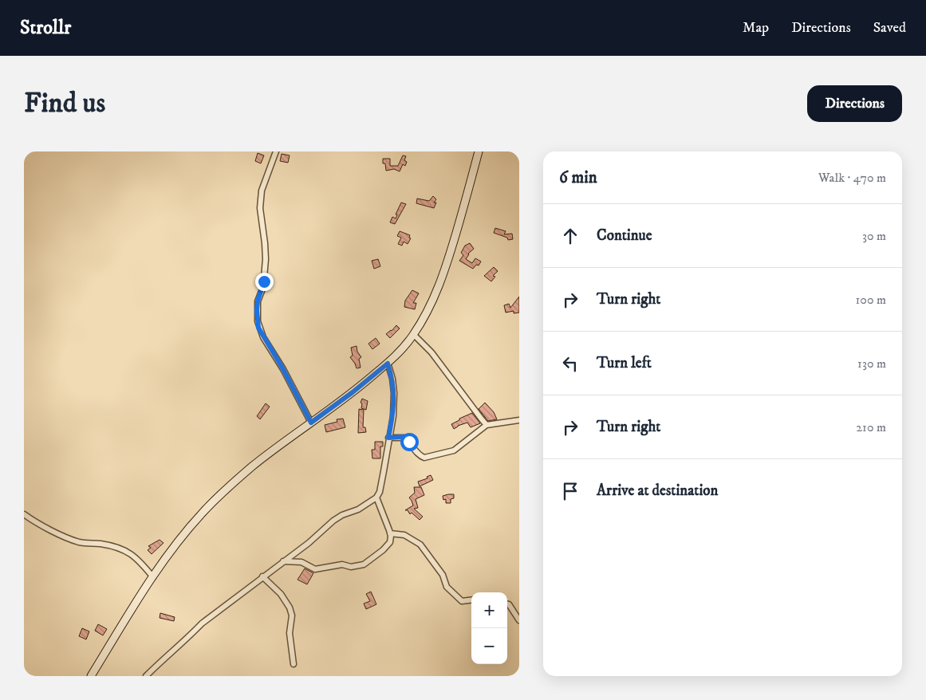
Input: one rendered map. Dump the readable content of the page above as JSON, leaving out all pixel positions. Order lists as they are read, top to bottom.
{
  "page": {
    "header": "Strollr",
    "nav": ["Map", "Directions", "Saved"],
    "buttons": "Directions",
    "title": "Find us",
    "heading": ["6 min", "Walk · 470 m"],
    "list": [
      ["Continue", "30 m"],
      ["Turn right", "100 m"],
      ["Turn left", "130 m"],
      ["Turn right", "210 m"],
      "Arrive at destination"
    ],
    "map_buttons": ["+", "−"]
  }
}
